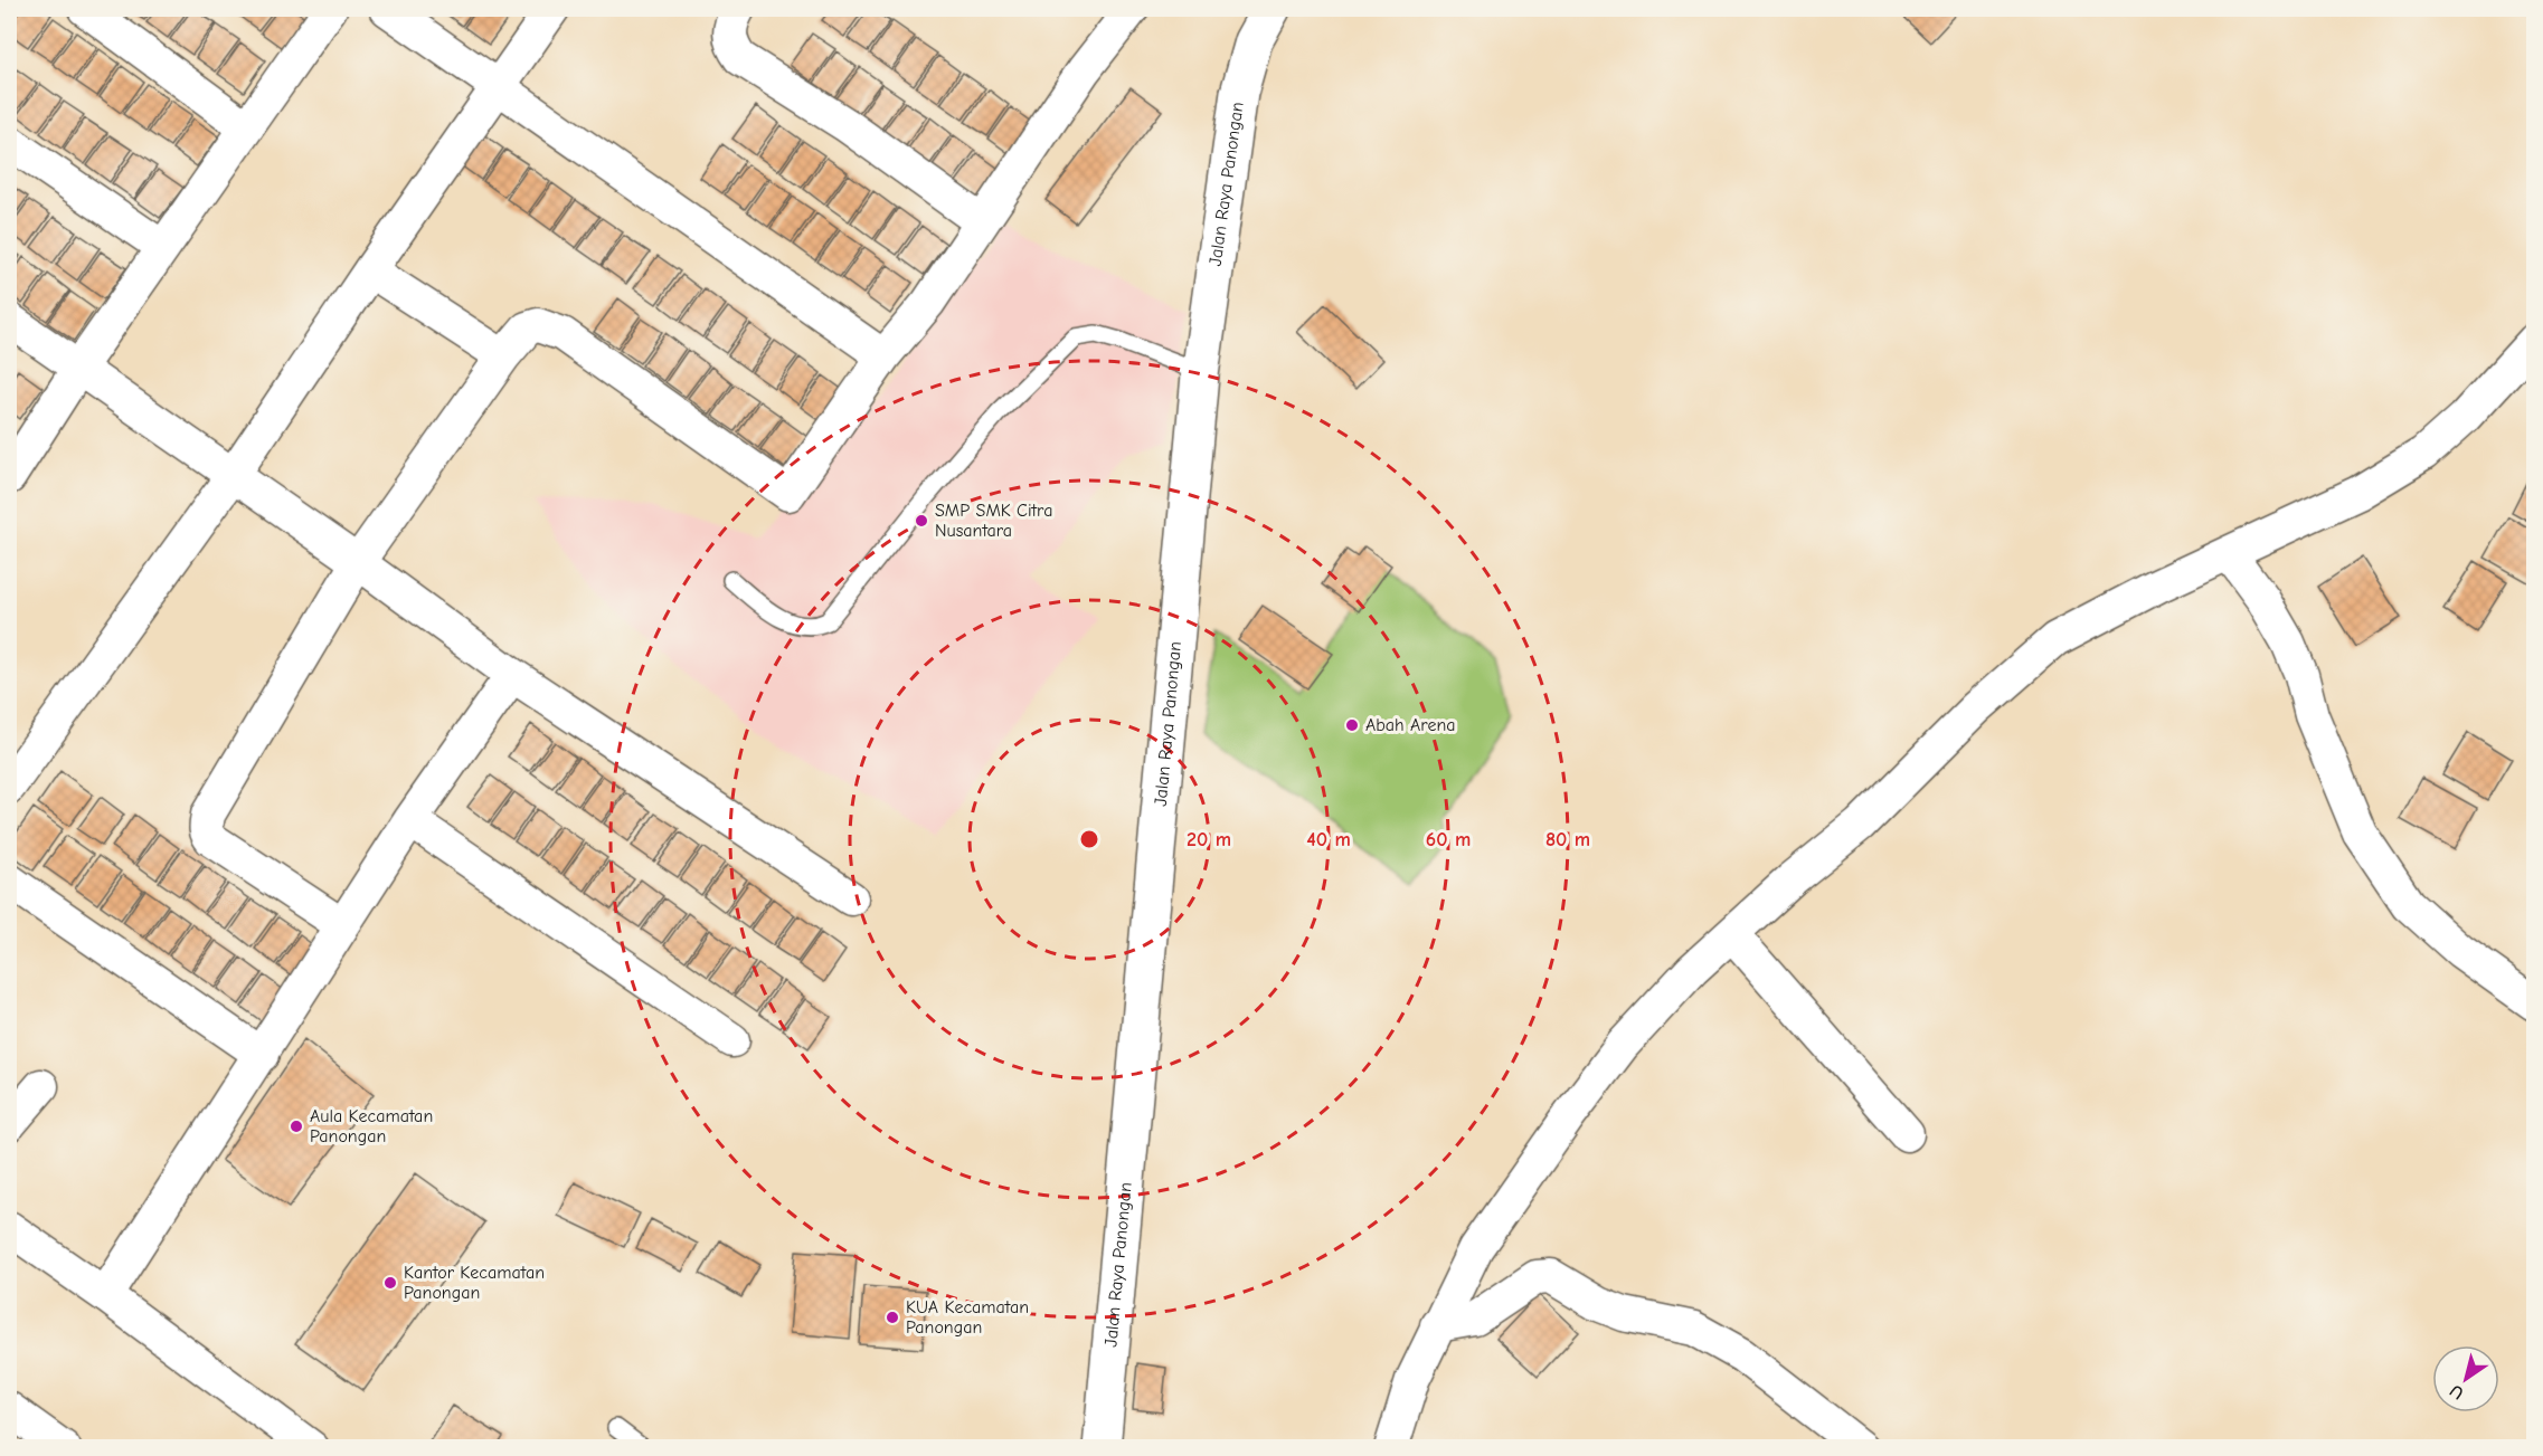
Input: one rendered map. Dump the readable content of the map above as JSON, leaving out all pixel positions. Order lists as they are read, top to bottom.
{
  "streets": {
    "main road": ["Jalan Raya Panongan"]
  },
  "places": [
    "SMP SMK Citra Nusantara",
    "Abah Arena",
    "Aula Kecamatan Panongan",
    "Kantor Kecamatan Panongan",
    "KUA Kecamatan Panongan"
  ],
  "north": "bottom left",
  "rings": [
    "20 m",
    "40 m",
    "60 m",
    "80 m"
  ]
}
